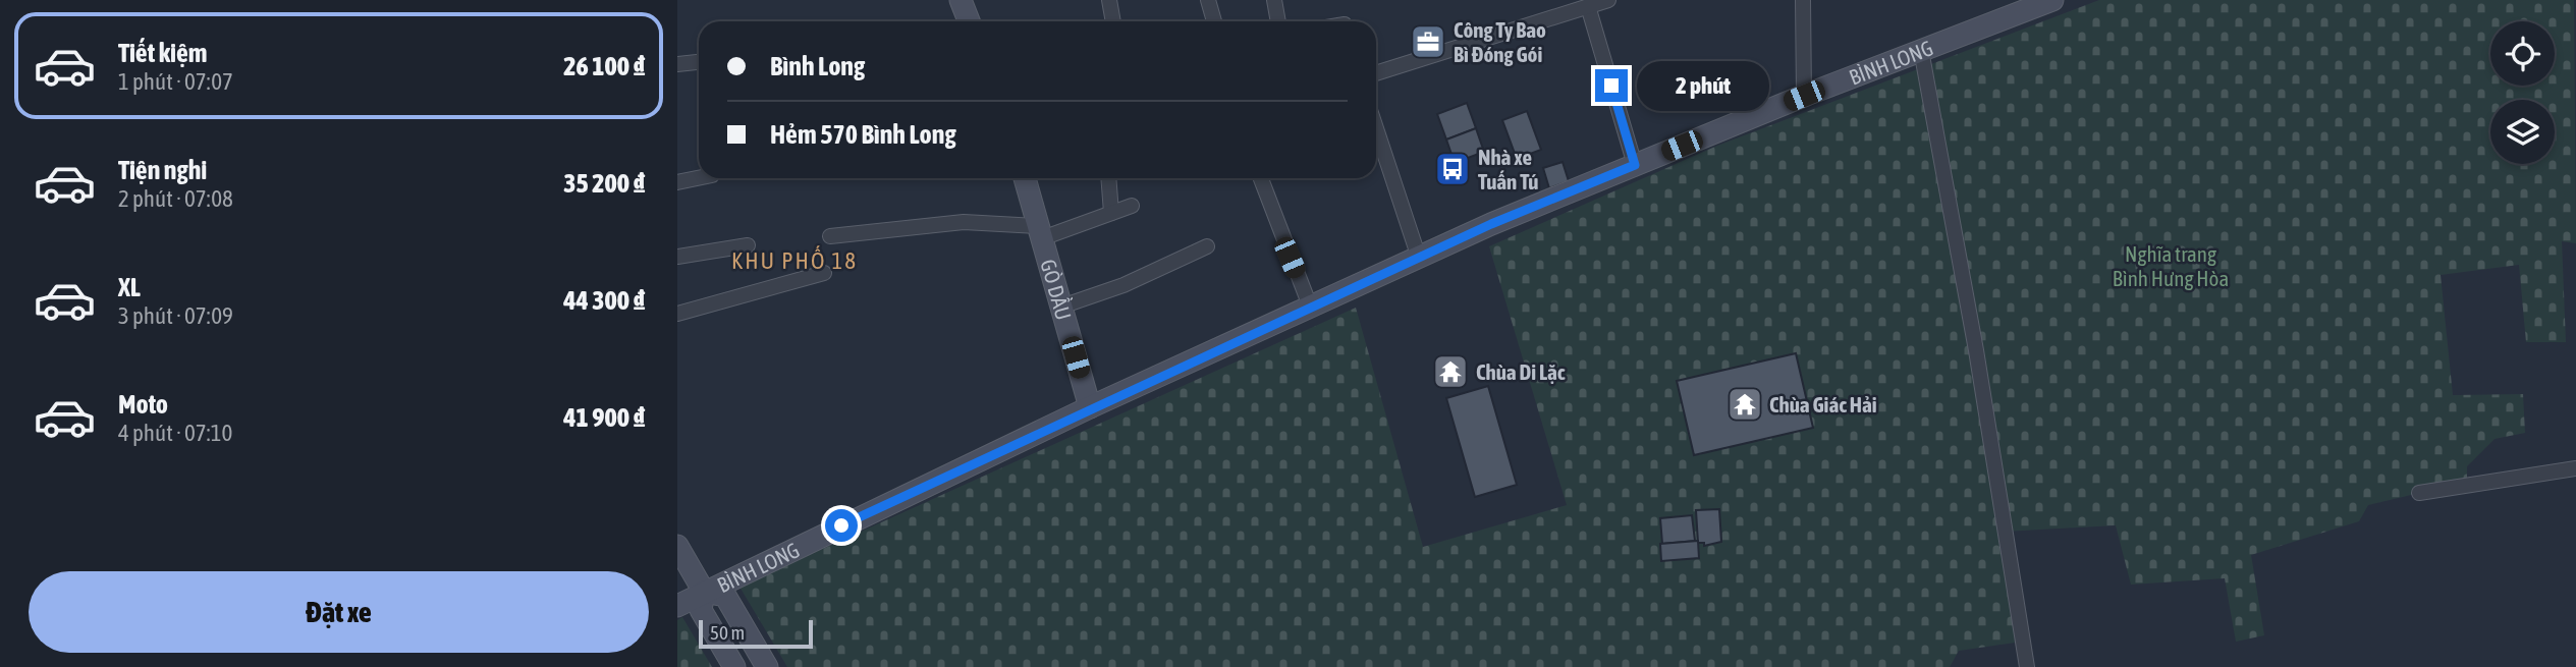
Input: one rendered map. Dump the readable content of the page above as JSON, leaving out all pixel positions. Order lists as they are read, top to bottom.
{
  "streets": {
    "main road": ["BÌNH LONG", "GÒ DẦU"]
  },
  "crossings": [
    ["BÌNH LONG", "GÒ DẦU"]
  ],
  "districts": ["KHU PHỐ 18"],
  "parks": ["Nghĩa trang Bình Hưng Hòa"],
  "places": {
    "office": ["Công Ty Bao Bì Đóng Gói"],
    "bus stop": ["Nhà xe Tuấn Tú"],
    "temple": ["Chùa Di Lặc", "Chùa Giác Hải"]
  },
  "scale_bar": "50 m",
  "page": {
    "list": [
      {
        "name": "Tiết kiệm",
        "note": "1 phút · 07:07",
        "value": "26 100 ₫"
      },
      {
        "name": "Tiện nghi",
        "note": "2 phút · 07:08",
        "value": "35 200 ₫"
      },
      {
        "name": "XL",
        "note": "3 phút · 07:09",
        "value": "44 300 ₫"
      },
      {
        "name": "Moto",
        "note": "4 phút · 07:10",
        "value": "41 900 ₫"
      }
    ],
    "banner": ["Bình Long", "Hẻm 570 Bình Long"],
    "bubble": "2 phút",
    "buttons": "Đặt xe",
    "scale": "50 m"
  }
}
